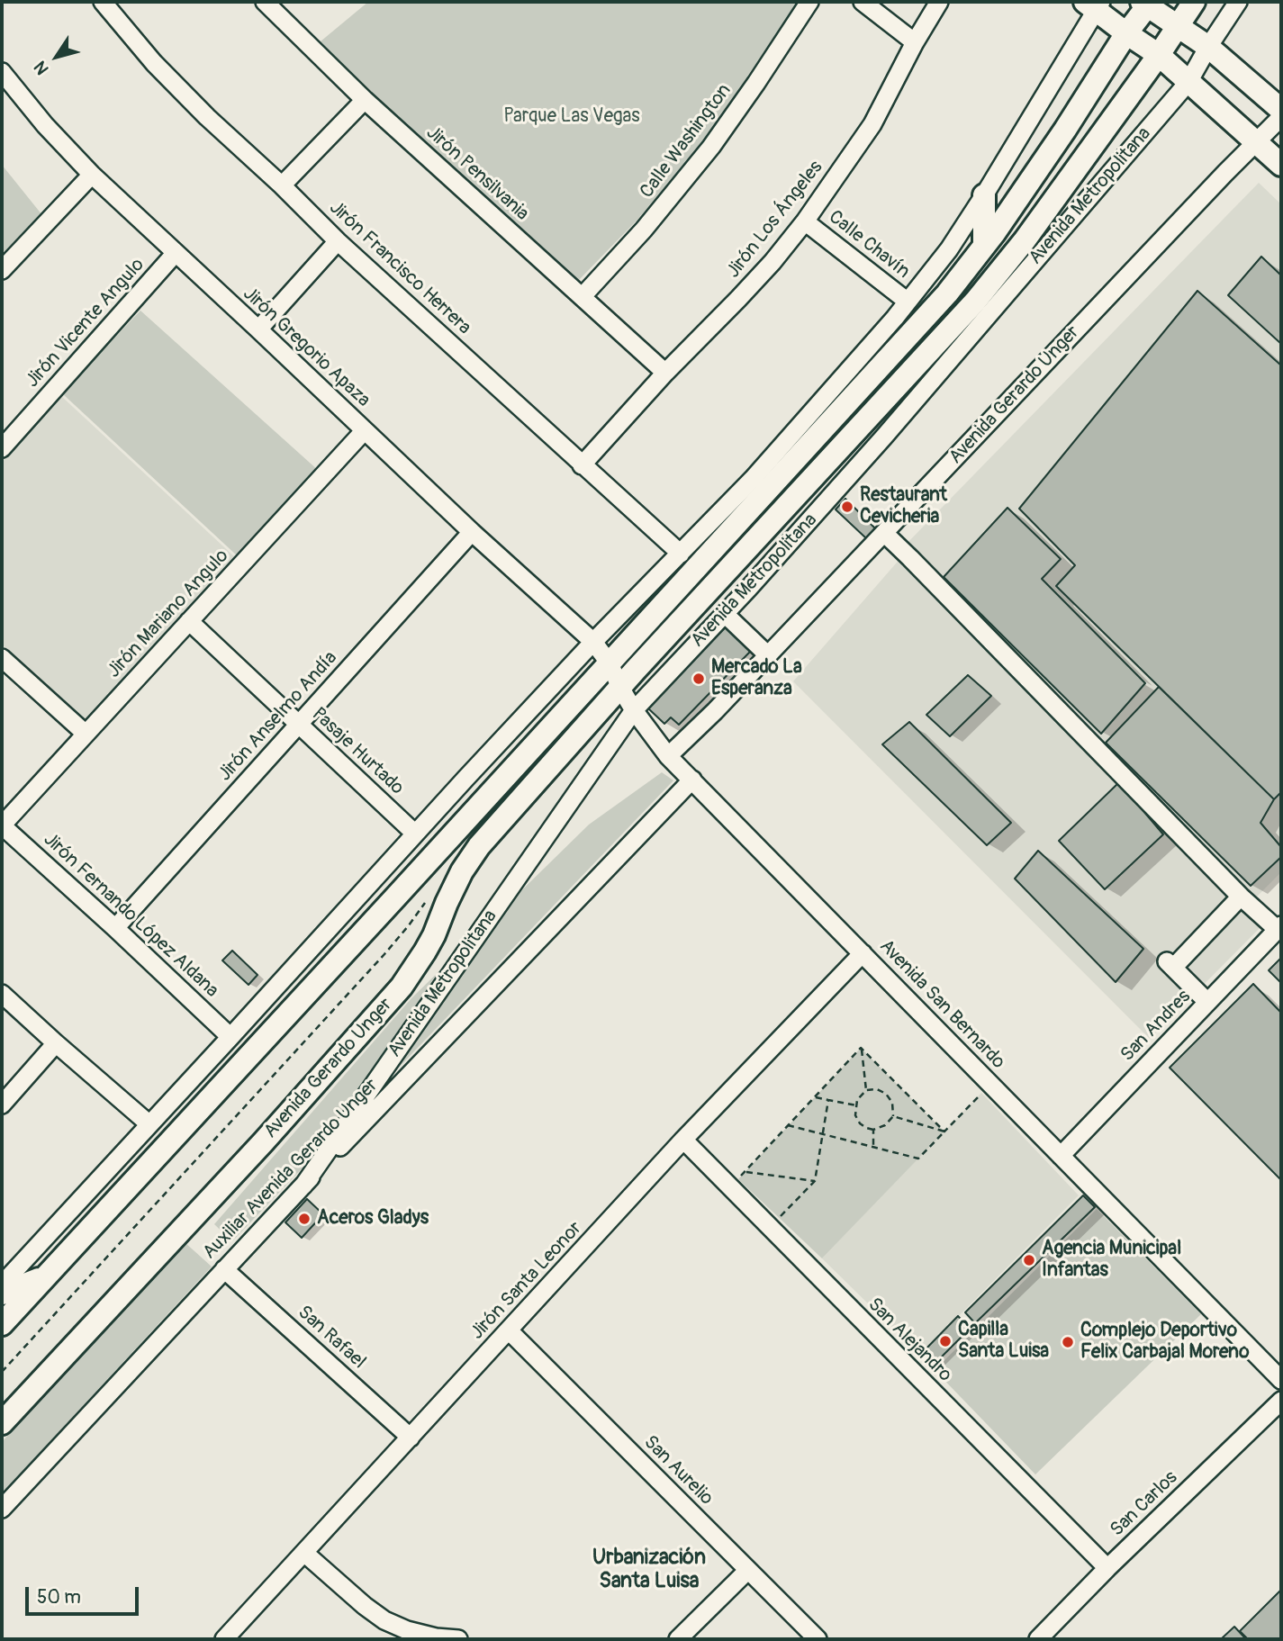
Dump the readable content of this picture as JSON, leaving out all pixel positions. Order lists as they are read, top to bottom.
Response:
{
  "streets": {
    "main road": ["Avenida Metropolitana", "Avenida Gerardo Unger"],
    "street": [
      "Calle Washington",
      "Jirón Pensilvania",
      "Jirón Los Ángeles",
      "Calle Chavín",
      "Jirón Francisco Herrera",
      "Jirón Vicente Angulo",
      "Jirón Gregorio Apaza",
      "Jirón Mariano Angulo",
      "Jirón Anselmo Andía",
      "Pasaje Hurtado",
      "Jirón Fernando López Aldana",
      "Avenida San Bernardo",
      "San Andres",
      "Auxiliar Avenida Gerardo Unger",
      "Jirón Santa Leonor",
      "San Rafael",
      "San Alejandro",
      "San Aurelio",
      "San Carlos"
    ]
  },
  "crossings": [
    ["Calle Washington", "Jirón Pensilvania"],
    ["Jirón Pensilvania", "Jirón Los Ángeles"],
    ["Avenida Metropolitana", "Avenida Gerardo Unger"],
    ["Avenida Metropolitana", "Avenida San Bernardo"],
    ["Avenida Metropolitana", "Auxiliar Avenida Gerardo Unger"],
    ["Jirón Los Ángeles", "Calle Chavín"],
    ["Jirón Los Ángeles", "Jirón Francisco Herrera"],
    ["Jirón Vicente Angulo", "Jirón Gregorio Apaza"],
    ["Jirón Gregorio Apaza", "Jirón Mariano Angulo"],
    ["Jirón Gregorio Apaza", "Jirón Anselmo Andía"],
    ["Jirón Gregorio Apaza", "Avenida San Bernardo"],
    ["Avenida Gerardo Unger", "Avenida San Bernardo"],
    ["Jirón Mariano Angulo", "Pasaje Hurtado"],
    ["Jirón Mariano Angulo", "Jirón Fernando López Aldana"],
    ["Jirón Anselmo Andía", "Pasaje Hurtado"],
    ["Jirón Anselmo Andía", "Jirón Fernando López Aldana"],
    ["Avenida San Bernardo", "San Andres"],
    ["Avenida San Bernardo", "Auxiliar Avenida Gerardo Unger"],
    ["Avenida San Bernardo", "Jirón Santa Leonor"],
    ["Auxiliar Avenida Gerardo Unger", "San Rafael"],
    ["Jirón Santa Leonor", "San Rafael"],
    ["Jirón Santa Leonor", "San Alejandro"],
    ["Jirón Santa Leonor", "San Aurelio"],
    ["San Alejandro", "San Carlos"]
  ],
  "districts": ["Urbanización Santa Luisa"],
  "parks": ["Parque Las Vegas"],
  "places": [
    "Restaurant Cevicheria",
    "Mercado La Esperanza",
    "Aceros Gladys",
    "Agencia Municipal Infantas",
    "Capilla Santa Luisa",
    "Complejo Deportivo Felix Carbajal Moreno"
  ],
  "scale_bar": "50 m",
  "north": "bottom left"
}
